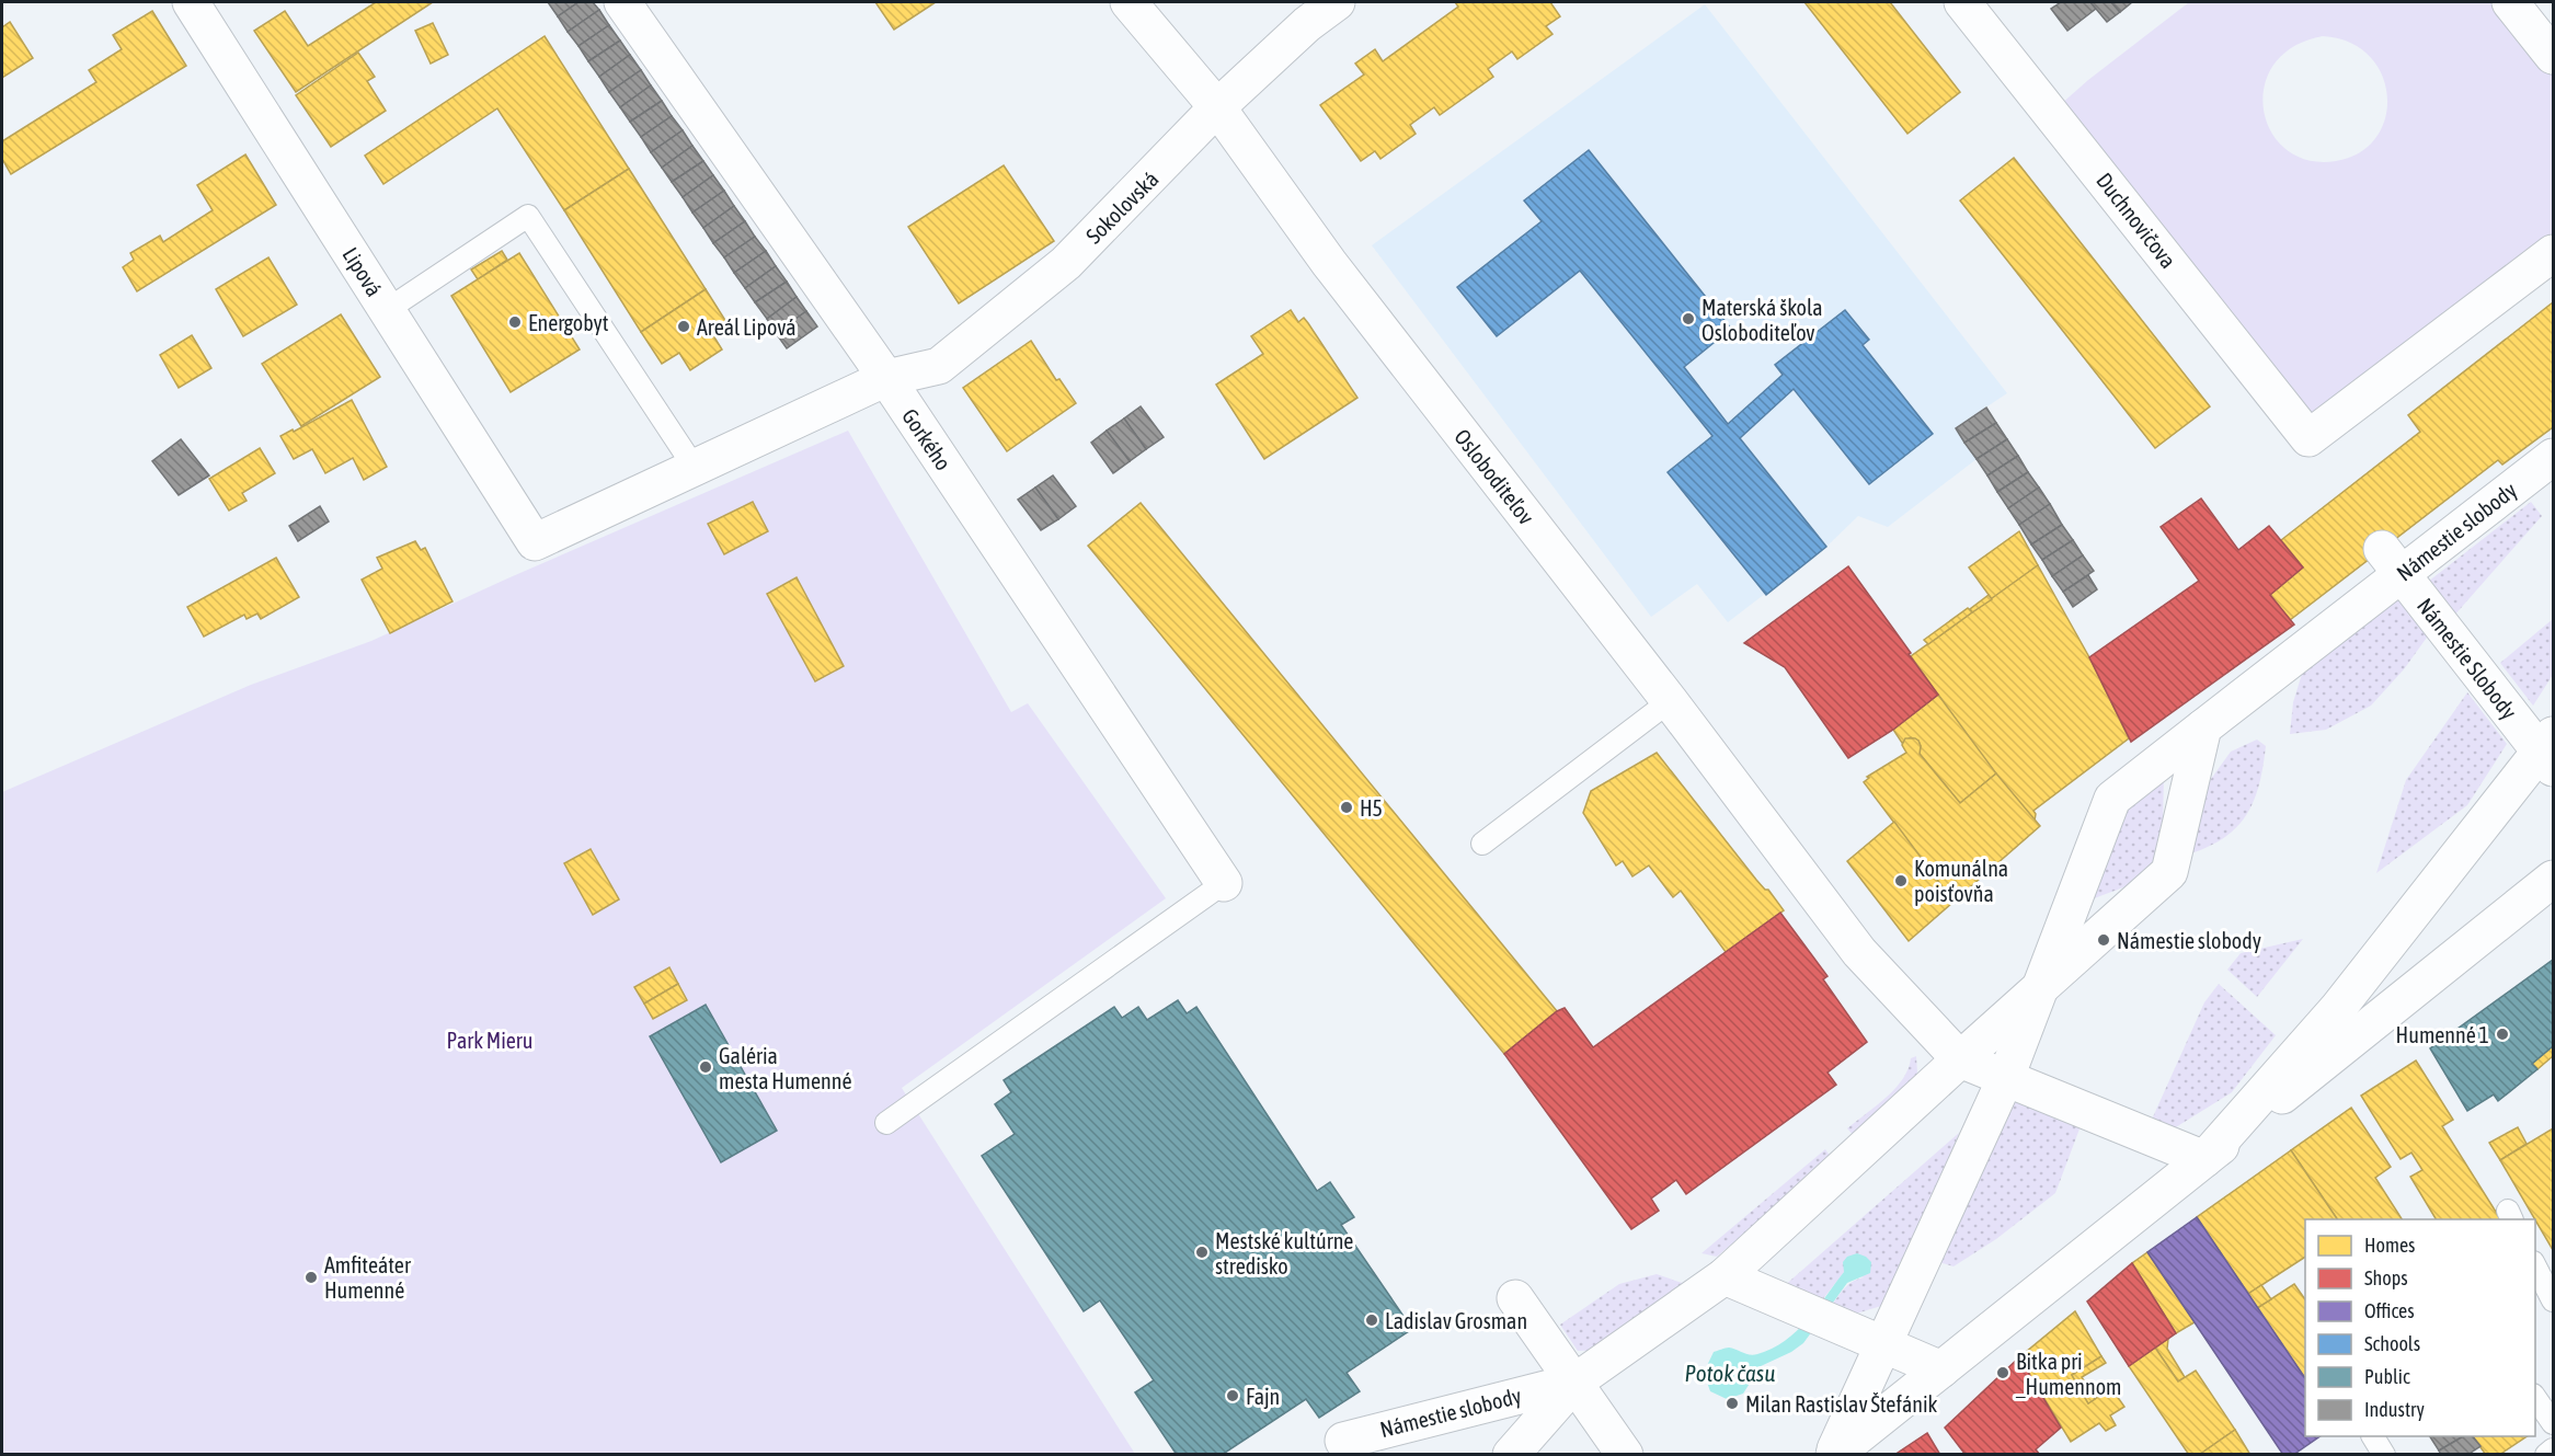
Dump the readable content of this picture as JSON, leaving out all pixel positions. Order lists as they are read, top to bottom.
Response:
{
  "streets": {
    "street": [
      "Sokolovská",
      "Duchnovičova",
      "Lipová",
      "Gorkého",
      "Osloboditeľov",
      "Námestie slobody",
      "Námestie Slobody"
    ]
  },
  "crossings": [
    ["Sokolovská", "Lipová"],
    ["Sokolovská", "Gorkého"],
    ["Sokolovská", "Osloboditeľov"],
    ["Osloboditeľov", "Námestie slobody"],
    ["Námestie slobody", "Námestie Slobody"]
  ],
  "water": ["Potok času"],
  "parks": ["Park Mieru"],
  "places": [
    "Materská škola Osloboditeľov",
    "Energobyt",
    "Areál Lipová",
    "H5",
    "Komunálna poisťovňa",
    "Námestie slobody",
    "Humenné 1",
    "Galéria mesta Humenné",
    "Mestské kultúrne stredisko",
    "Amfiteáter Humenné",
    "Ladislav Grosman",
    "Bitka pri _Humennom",
    "Fajn",
    "Milan Rastislav Štefánik"
  ],
  "legend": [
    "Homes",
    "Shops",
    "Offices",
    "Schools",
    "Public",
    "Industry"
  ]
}
